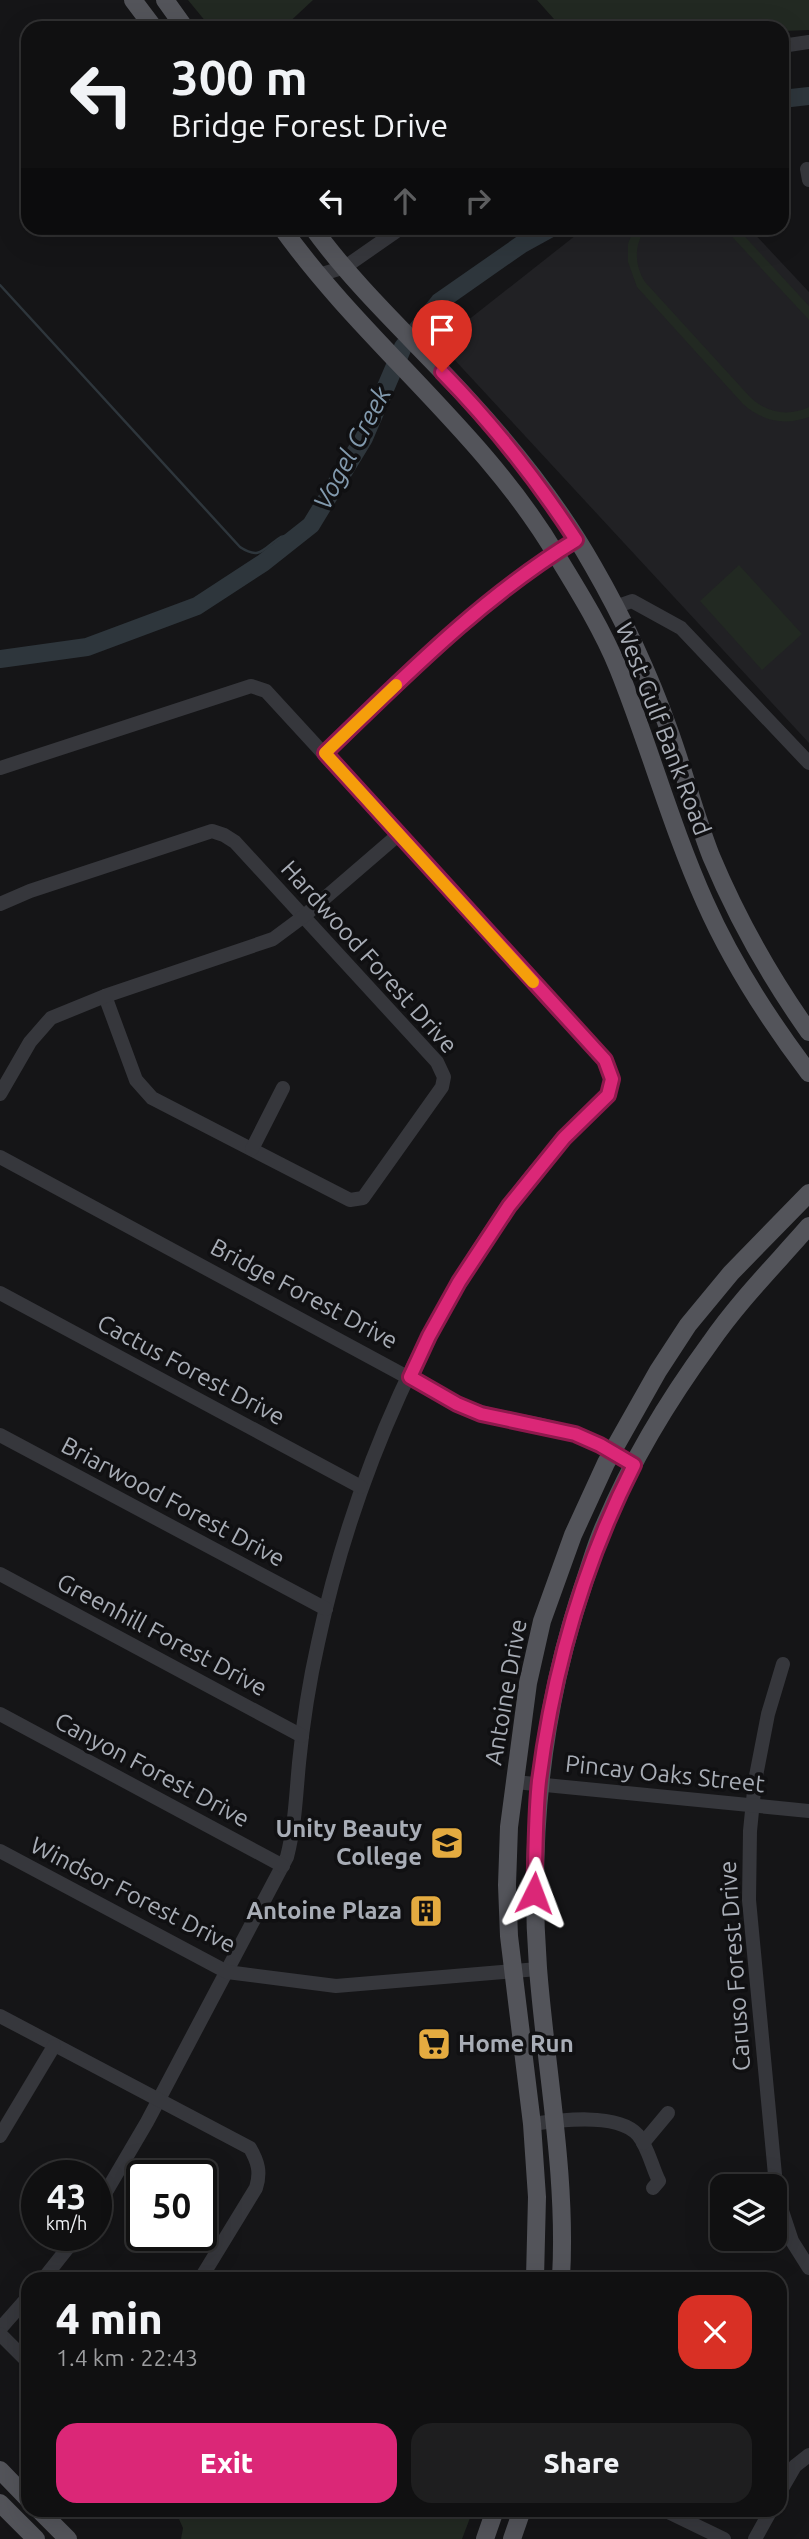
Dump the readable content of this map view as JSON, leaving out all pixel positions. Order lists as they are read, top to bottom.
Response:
{
  "streets": {
    "main road": ["West Gulf Bank Road", "Antoine Drive"],
    "street": [
      "Hardwood Forest Drive",
      "Bridge Forest Drive",
      "Cactus Forest Drive",
      "Briarwood Forest Drive",
      "Greenhill Forest Drive",
      "Canyon Forest Drive",
      "Pincay Oaks Street",
      "Windsor Forest Drive",
      "Caruso Forest Drive"
    ]
  },
  "crossings": [
    ["Bridge Forest Drive", "Antoine Drive"],
    ["Antoine Drive", "Pincay Oaks Street"],
    ["Antoine Drive", "Windsor Forest Drive"],
    ["Pincay Oaks Street", "Caruso Forest Drive"]
  ],
  "water": ["Vogel Creek"],
  "places": {
    "school or university": ["Unity Beauty College"],
    "building": ["Antoine Plaza"],
    "supermarket": ["Home Run"]
  },
  "page": {
    "turn": ["300 m", "Bridge Forest Drive"],
    "speed": "43 km/h",
    "limit": "50",
    "heading": ["4 min", "1.4 km · 22:43"],
    "buttons": ["Exit", "Share"]
  }
}
